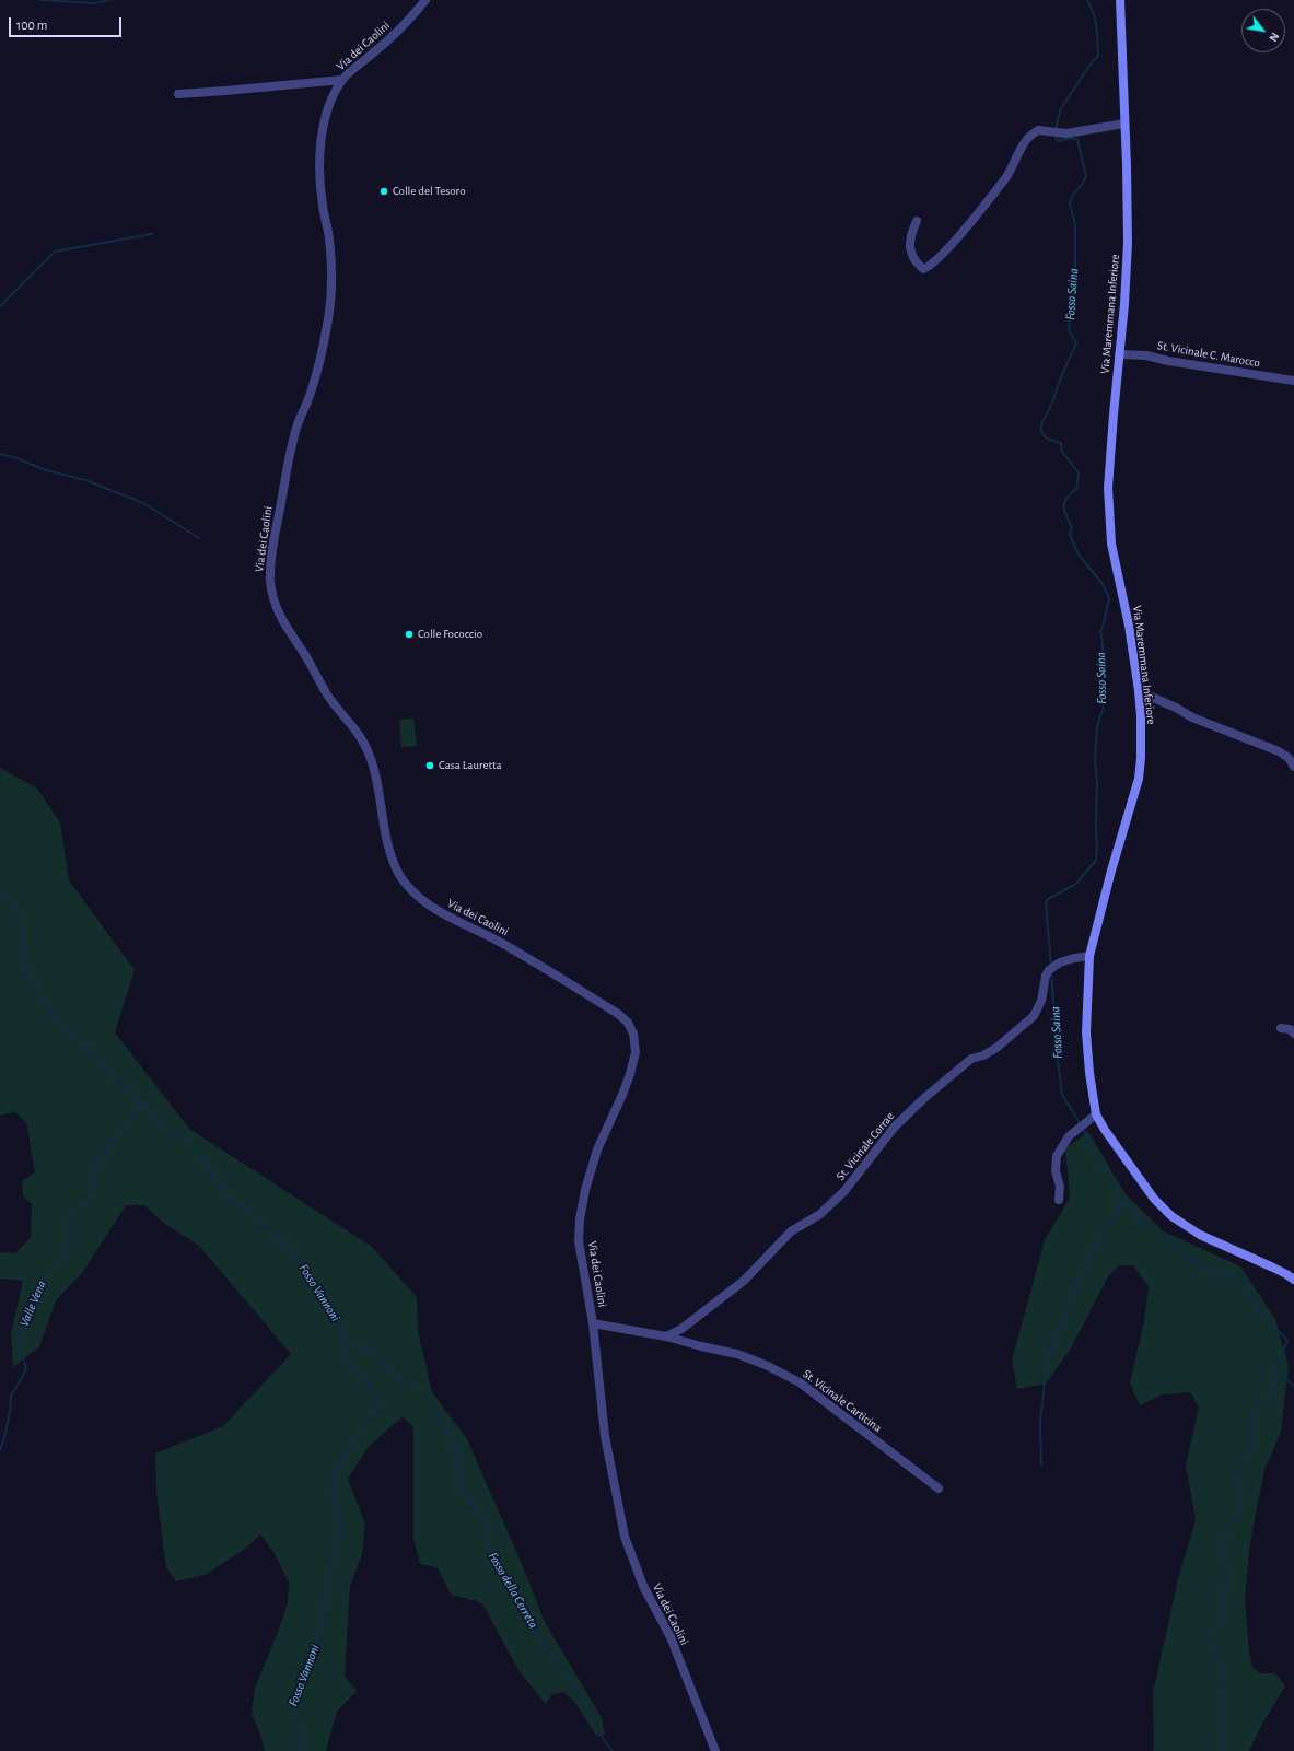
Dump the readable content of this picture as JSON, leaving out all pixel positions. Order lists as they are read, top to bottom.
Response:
{
  "streets": {
    "main road": ["Via Maremmana Inferiore"],
    "street": [
      "Via dei Caolini",
      "St. Vicinale C. Marocco",
      "St. Vicinale Corrae",
      "St. Vicinale Carticina"
    ]
  },
  "crossings": [
    ["Via dei Caolini", "St. Vicinale Carticina"],
    ["Via Maremmana Inferiore", "St. Vicinale C. Marocco"],
    ["Via Maremmana Inferiore", "St. Vicinale Corrae"],
    ["St. Vicinale Corrae", "St. Vicinale Carticina"]
  ],
  "water": [
    "Fosso Saina",
    "Fosso Vannoni",
    "Valle Vena",
    "Fosso della Cerreta"
  ],
  "places": ["Colle del Tesoro", "Colle Fococcio", "Casa Lauretta"],
  "scale_bar": "100 m",
  "north": "bottom right"
}
